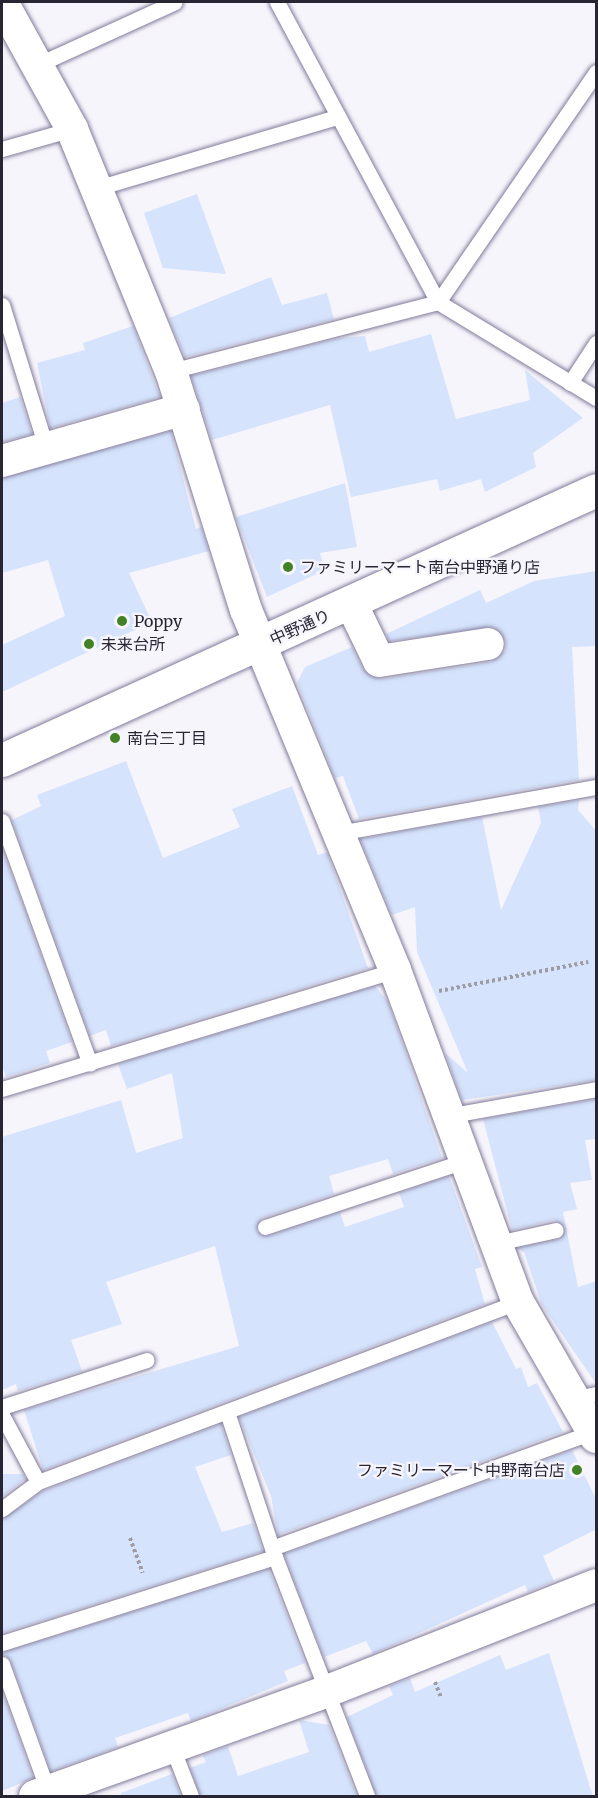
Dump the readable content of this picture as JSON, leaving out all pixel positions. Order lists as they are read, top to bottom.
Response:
{
  "streets": {
    "main road": ["中野通り"]
  },
  "places": [
    "ファミリーマート南台中野通り店",
    "Poppy",
    "未来台所",
    "南台三丁目",
    "ファミリーマート中野南台店"
  ]
}
